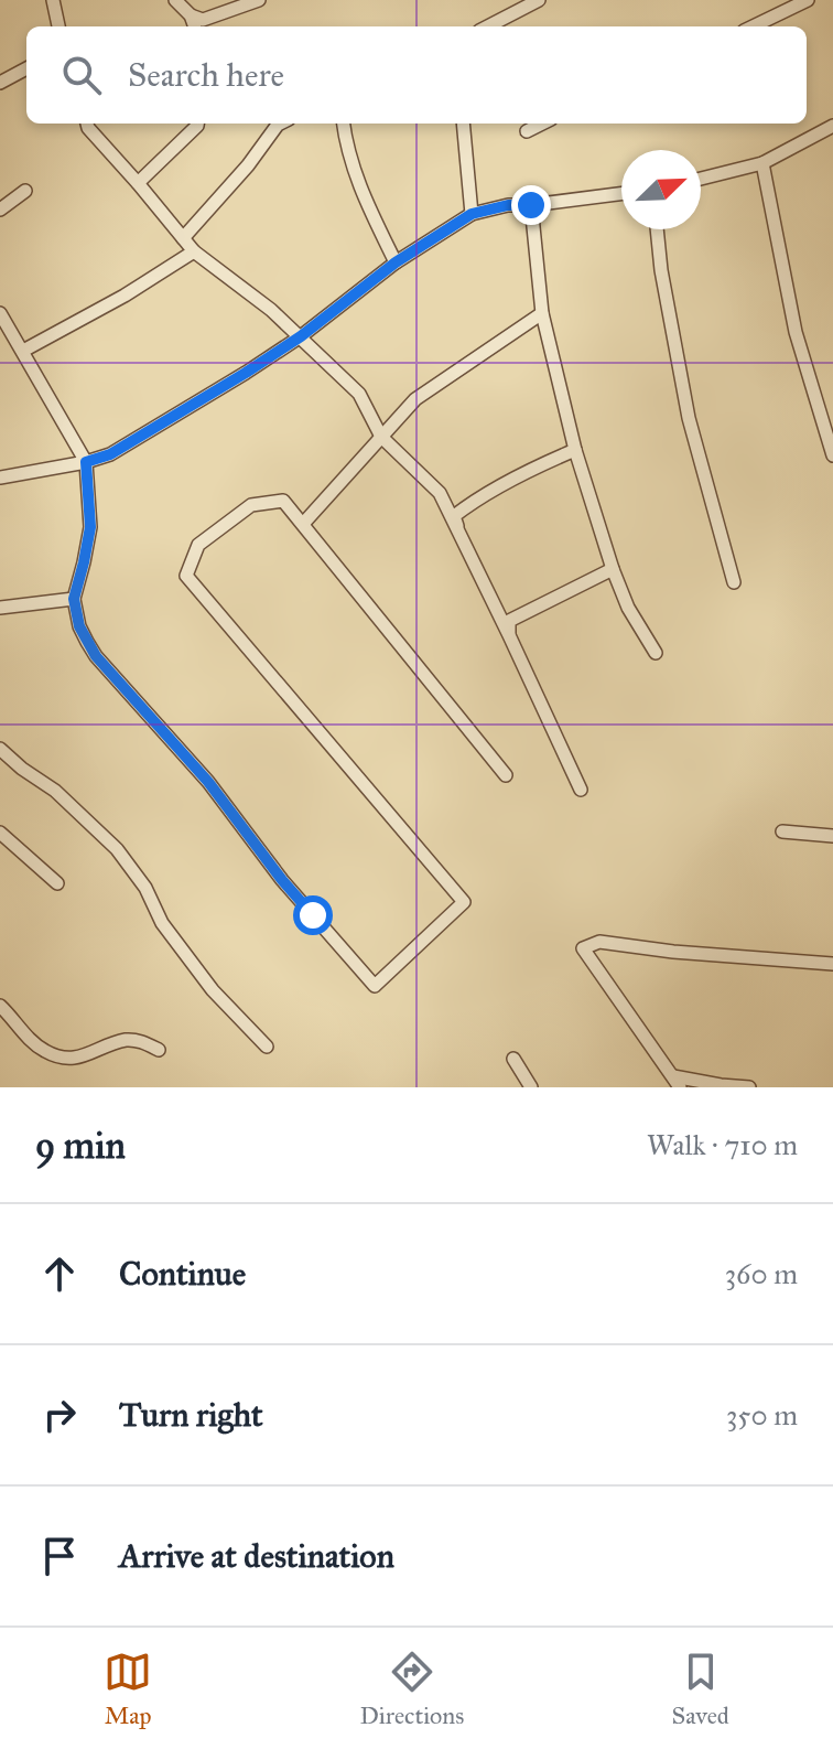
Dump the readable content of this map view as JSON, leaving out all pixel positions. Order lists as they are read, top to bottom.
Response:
{
  "north": "top right",
  "page": {
    "search": "Search here",
    "heading": ["9 min", "Walk · 710 m"],
    "list": [
      ["Continue", "360 m"],
      ["Turn right", "350 m"],
      "Arrive at destination"
    ],
    "nav": ["Map", "Directions", "Saved"]
  }
}
